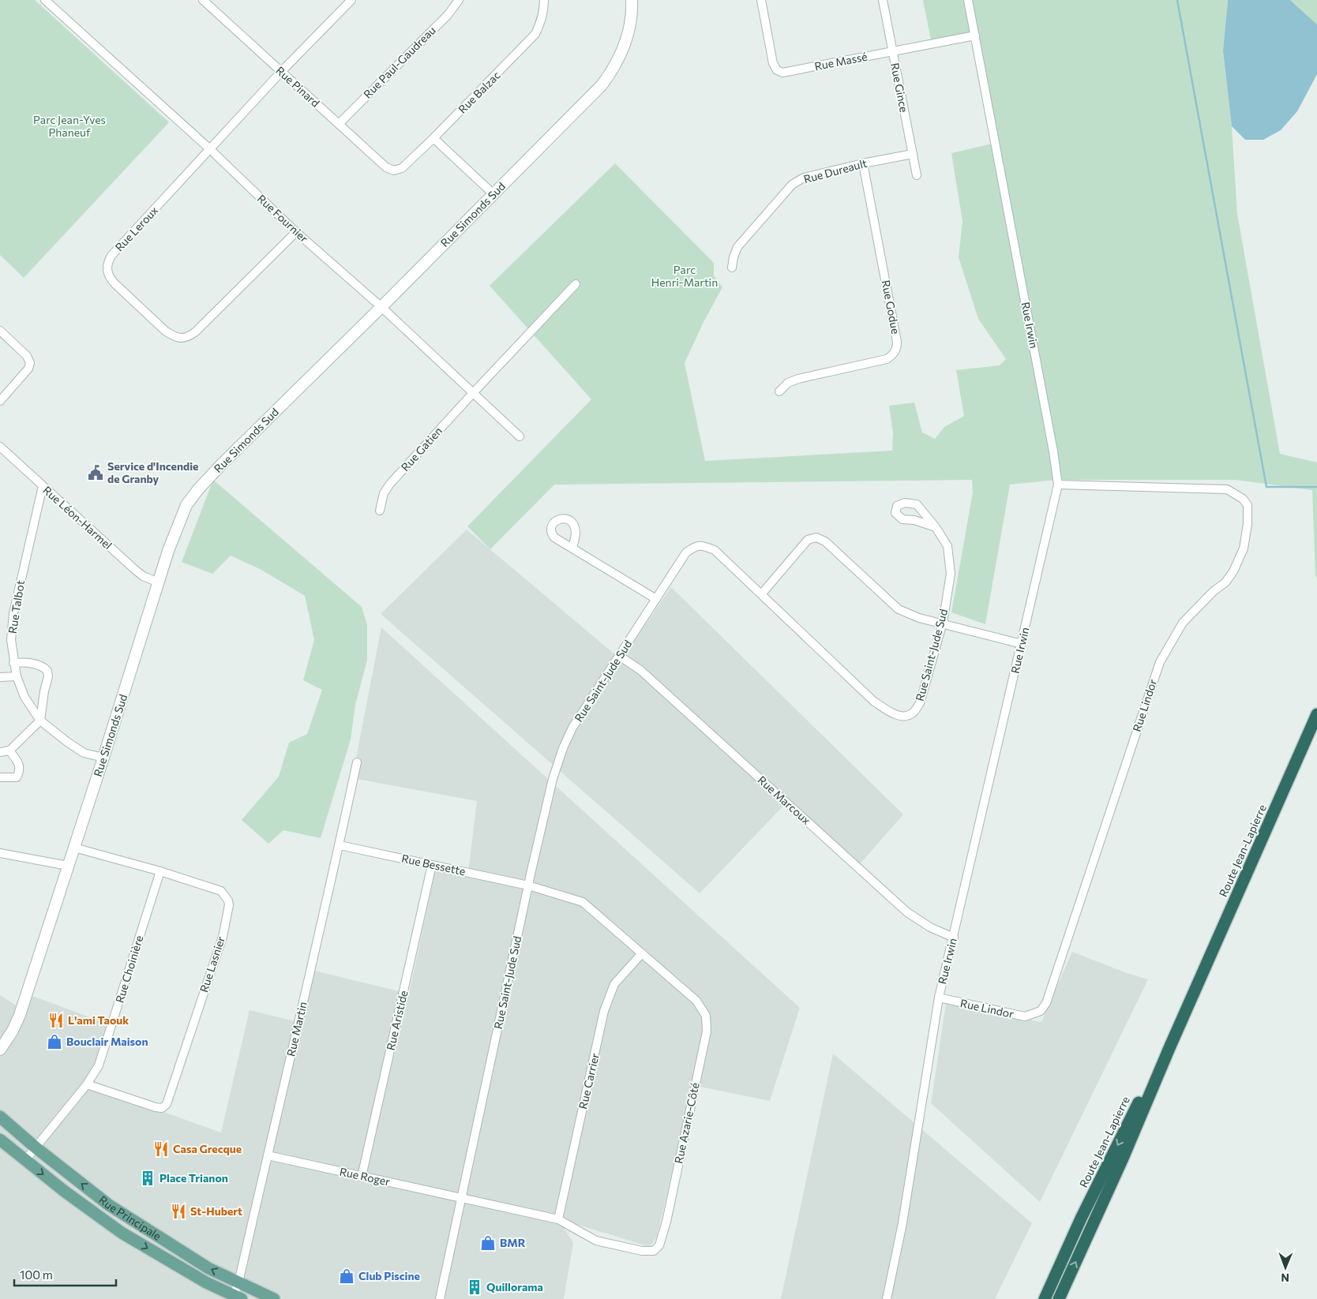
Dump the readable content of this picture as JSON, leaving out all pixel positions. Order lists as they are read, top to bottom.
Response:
{
  "streets": {
    "highway": ["Route Jean-Lapierre"],
    "main road": ["Rue Principale"],
    "street": [
      "Rue Massé",
      "Rue Paul-Gaudreau",
      "Rue Pinard",
      "Rue Gince",
      "Rue Balzac",
      "Rue Dureault",
      "Rue Simonds Sud",
      "Rue Fournier",
      "Rue Leroux",
      "Rue Godue",
      "Rue Irwin",
      "Rue Gatien",
      "Rue Léon-Harmel",
      "Rue Talbot",
      "Rue Saint-Jude Sud",
      "Rue Lindor",
      "Rue Marcoux",
      "Rue Bessette",
      "Rue Lasnier",
      "Rue Choinière",
      "Rue Aristide",
      "Rue Martin",
      "Rue Carrier",
      "Rue Azarie-Côté",
      "Rue Roger"
    ]
  },
  "crossings": [
    ["Rue Massé", "Rue Gince"],
    ["Rue Massé", "Rue Irwin"],
    ["Rue Paul-Gaudreau", "Rue Pinard"],
    ["Rue Pinard", "Rue Balzac"],
    ["Rue Pinard", "Rue Leroux"],
    ["Rue Gince", "Rue Dureault"],
    ["Rue Dureault", "Rue Godue"],
    ["Rue Simonds Sud", "Rue Fournier"],
    ["Rue Simonds Sud", "Rue Léon-Harmel"],
    ["Rue Simonds Sud", "Rue Talbot"],
    ["Rue Simonds Sud", "Rue Lasnier"],
    ["Rue Fournier", "Rue Leroux"],
    ["Rue Fournier", "Rue Gatien"],
    ["Rue Irwin", "Rue Lindor"],
    ["Rue Irwin", "Rue Marcoux"],
    ["Rue Léon-Harmel", "Rue Talbot"],
    ["Rue Saint-Jude Sud", "Rue Marcoux"],
    ["Rue Saint-Jude Sud", "Rue Bessette"],
    ["Rue Saint-Jude Sud", "Rue Azarie-Côté"],
    ["Rue Saint-Jude Sud", "Rue Roger"],
    ["Rue Bessette", "Rue Aristide"],
    ["Rue Bessette", "Rue Martin"],
    ["Rue Bessette", "Rue Azarie-Côté"],
    ["Rue Lasnier", "Rue Choinière"],
    ["Rue Choinière", "Rue Principale"],
    ["Rue Aristide", "Rue Roger"],
    ["Rue Martin", "Rue Roger"],
    ["Rue Martin", "Rue Principale"],
    ["Rue Carrier", "Rue Azarie-Côté"],
    ["Rue Azarie-Côté", "Rue Roger"]
  ],
  "parks": ["Parc Jean-Yves Phaneuf", "Parc Henri-Martin"],
  "places": {
    "public building": ["Service d'Incendie de Granby"],
    "restaurant": ["L'ami Taouk", "Casa Grecque", "St-Hubert"],
    "shop": ["Bouclair Maison", "BMR", "Club Piscine"],
    "building": ["Place Trianon", "Quillorama"]
  },
  "scale_bar": "100 m",
  "north": "bottom"
}
